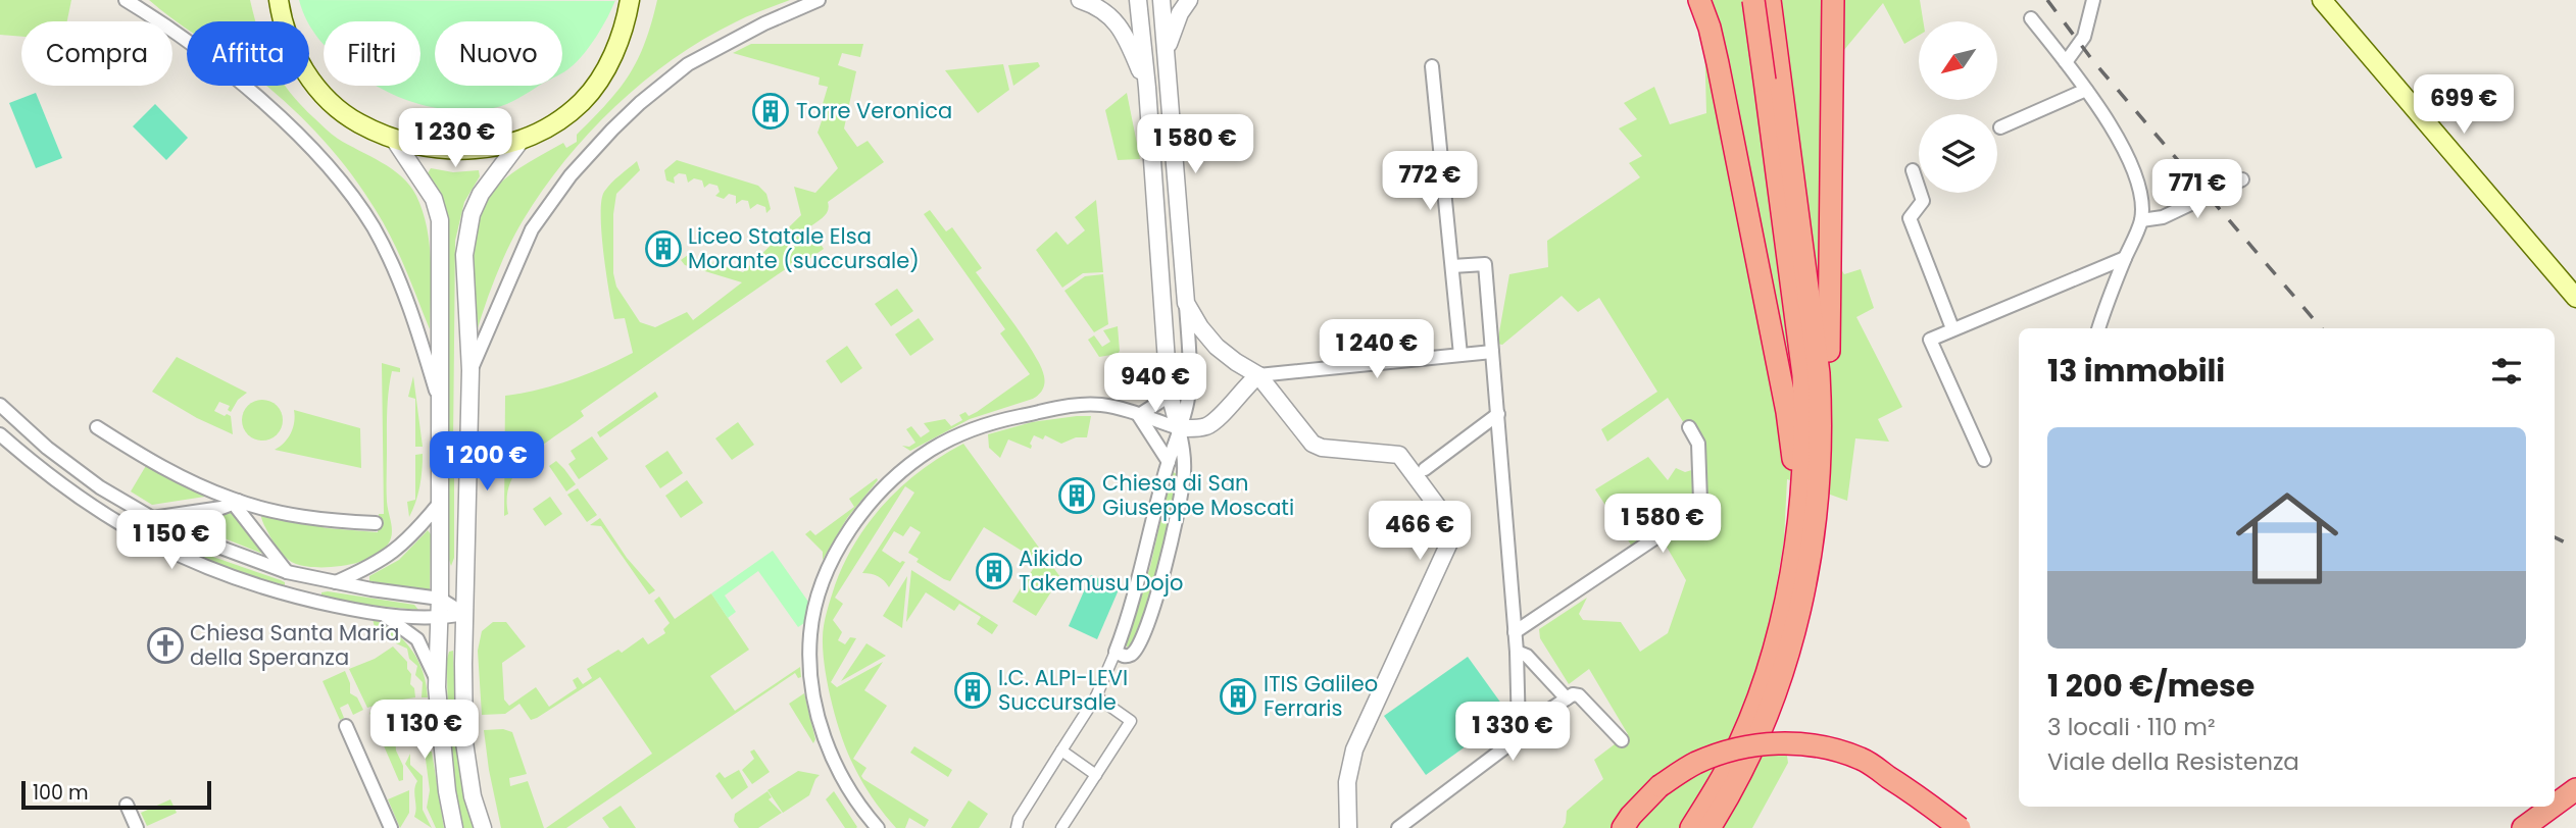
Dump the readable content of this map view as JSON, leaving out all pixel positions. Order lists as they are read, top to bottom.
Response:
{
  "places": {
    "building": [
      "Torre Veronica",
      "Liceo Statale Elsa Morante (succursale)",
      "Chiesa di San Giuseppe Moscati",
      "Aikido Takemusu Dojo",
      "I.C. ALPI-LEVI Succursale",
      "ITIS Galileo Ferraris"
    ],
    "church": ["Chiesa Santa Maria della Speranza"]
  },
  "scale_bar": "100 m",
  "north": "bottom left",
  "page": {
    "chip": [
      "Compra",
      "Affitta",
      "Filtri",
      "Nuovo"
    ],
    "price": [
      "699 €",
      "1 230 €",
      "1 580 €",
      "772 €",
      "771 €",
      "1 240 €",
      "940 €",
      "1 200 €",
      "1 580 €",
      "466 €",
      "1 150 €",
      "1 130 €",
      "1 330 €"
    ],
    "heading": "13 immobili",
    "list": [
      {
        "name": "1 200 €/mese",
        "note": "3 locali · 110 m² · Viale della Resistenza"
      }
    ],
    "scale": "100 m"
  }
}
